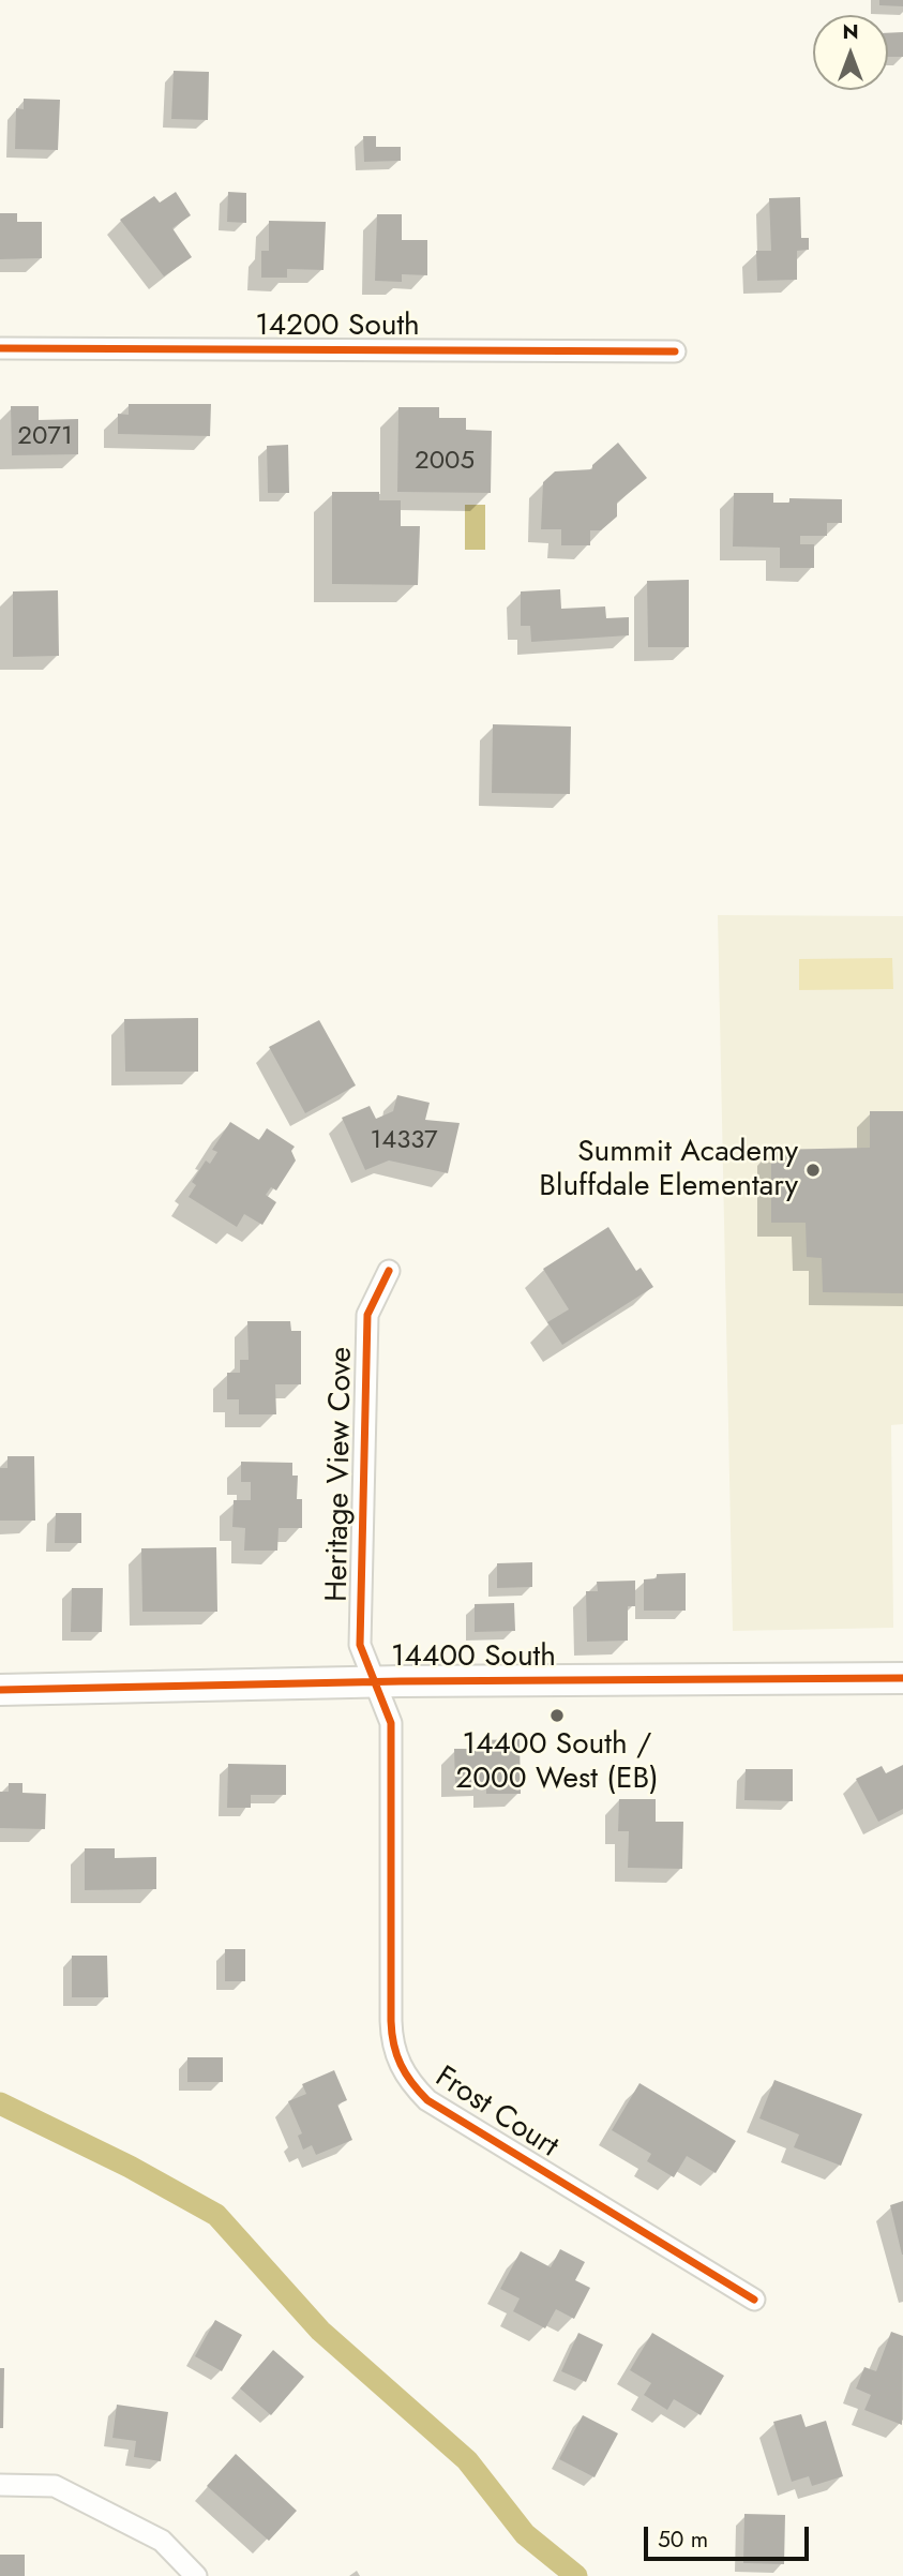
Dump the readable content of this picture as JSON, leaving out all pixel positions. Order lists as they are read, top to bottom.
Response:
{
  "streets": {
    "main road": ["14400 South"],
    "street": ["14200 South", "Heritage View Cove", "Frost Court"]
  },
  "crossings": [
    ["Heritage View Cove", "14400 South"],
    ["Heritage View Cove", "Frost Court"],
    ["14400 South", "Frost Court"]
  ],
  "places": ["Summit Academy Bluffdale Elementary", "14400 South / 2000 West (EB)"],
  "house_numbers": ["2071", "2005", "14337"],
  "scale_bar": "50 m",
  "north": "top"
}
